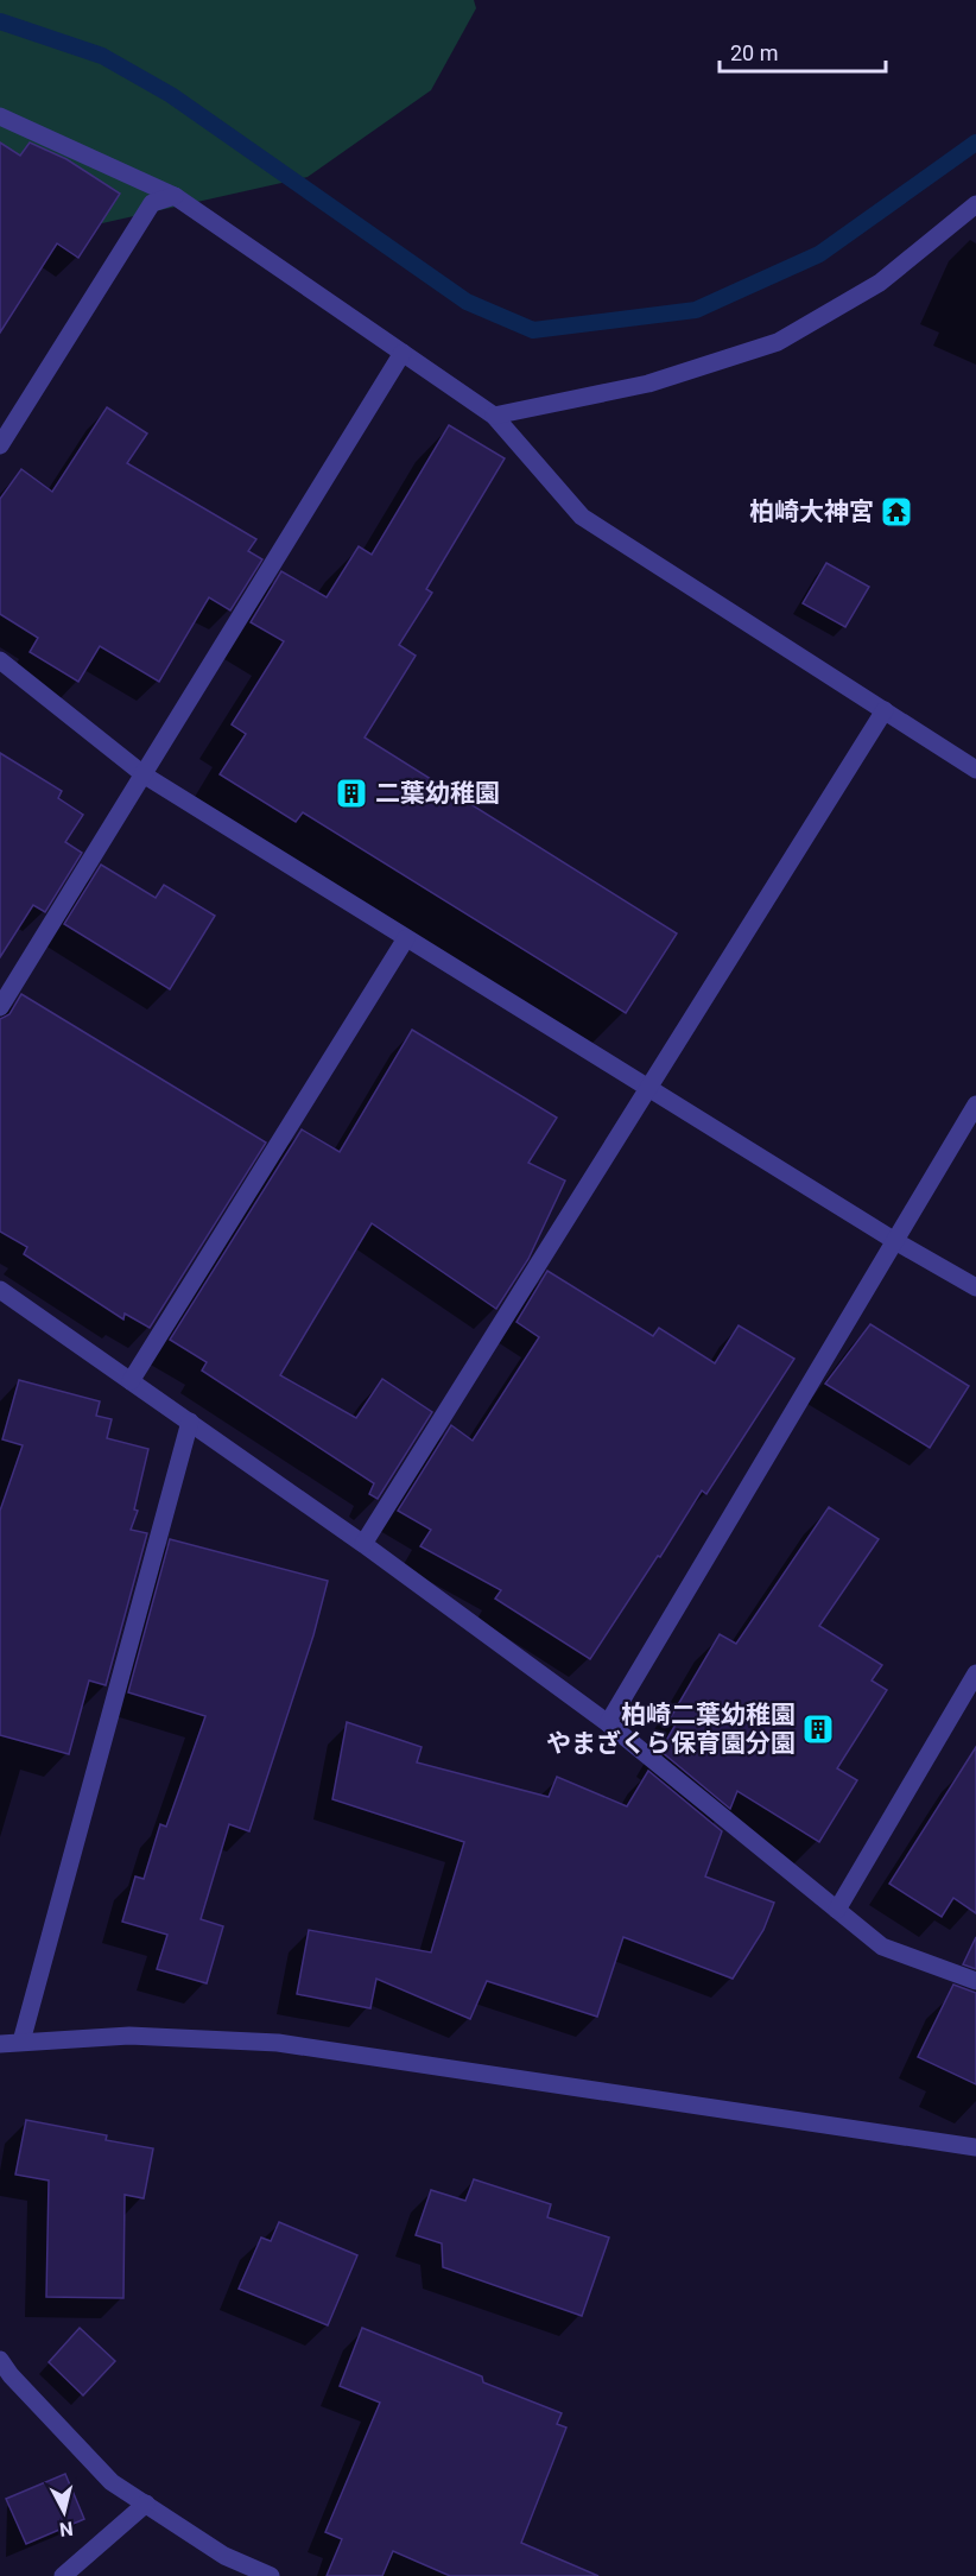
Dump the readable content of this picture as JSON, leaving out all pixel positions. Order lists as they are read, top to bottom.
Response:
{
  "places": {
    "temple": ["柏崎大神宮"],
    "building": ["二葉幼稚園", "柏崎二葉幼稚園 やまざくら保育園分園"]
  },
  "scale_bar": "20 m",
  "north": "bottom"
}
